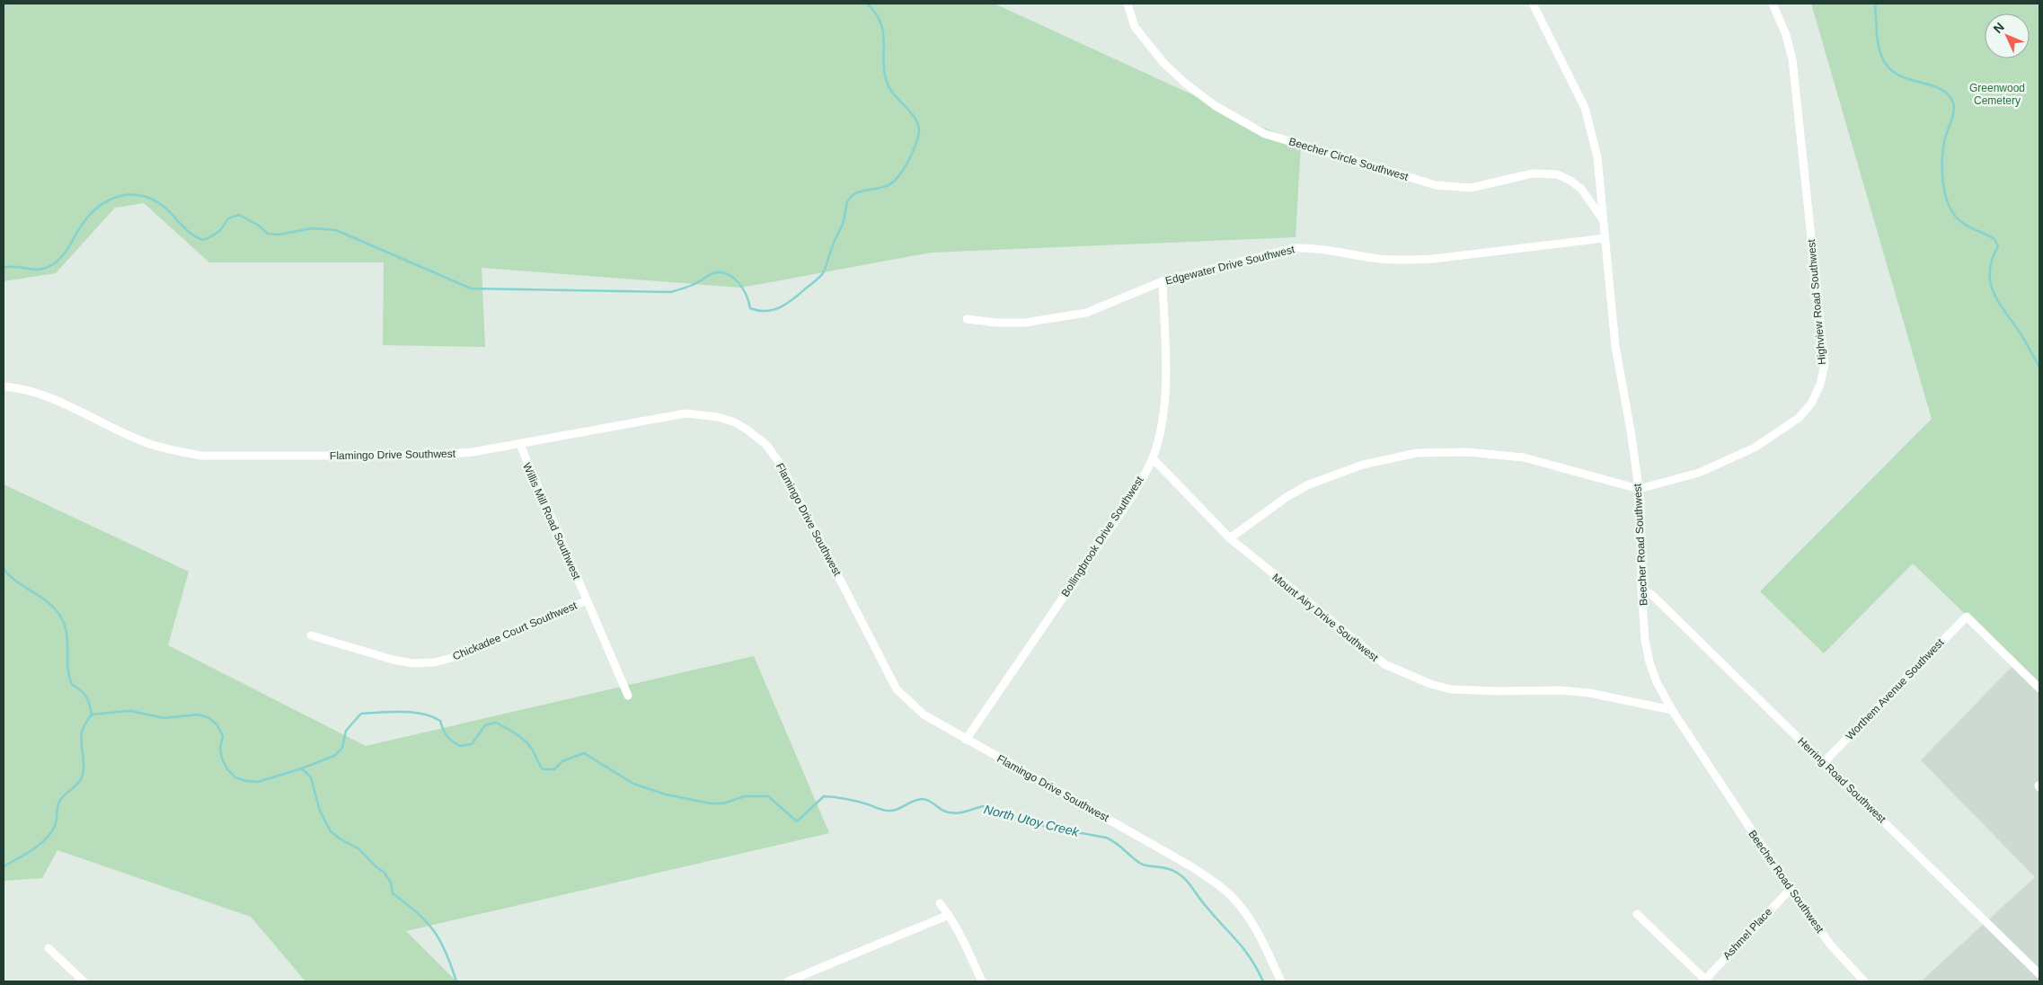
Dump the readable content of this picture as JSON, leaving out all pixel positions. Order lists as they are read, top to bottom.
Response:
{
  "streets": {
    "street": [
      "Beecher Circle Southwest",
      "Edgewater Drive Southwest",
      "Highview Road Southwest",
      "Flamingo Drive Southwest",
      "Willis Mill Road Southwest",
      "Bollingbrook Drive Southwest",
      "Beecher Road Southwest",
      "Mount Airy Drive Southwest",
      "Chickadee Court Southwest",
      "Worthem Avenue Southwest",
      "Herring Road Southwest",
      "Ashmel Place"
    ]
  },
  "crossings": [
    ["Beecher Circle Southwest", "Beecher Road Southwest"],
    ["Edgewater Drive Southwest", "Bollingbrook Drive Southwest"],
    ["Edgewater Drive Southwest", "Beecher Road Southwest"],
    ["Highview Road Southwest", "Beecher Road Southwest"],
    ["Flamingo Drive Southwest", "Willis Mill Road Southwest"],
    ["Flamingo Drive Southwest", "Bollingbrook Drive Southwest"],
    ["Willis Mill Road Southwest", "Chickadee Court Southwest"],
    ["Bollingbrook Drive Southwest", "Mount Airy Drive Southwest"],
    ["Beecher Road Southwest", "Mount Airy Drive Southwest"],
    ["Beecher Road Southwest", "Herring Road Southwest"],
    ["Beecher Road Southwest", "Ashmel Place"],
    ["Worthem Avenue Southwest", "Herring Road Southwest"]
  ],
  "water": ["North Utoy Creek"],
  "parks": ["Greenwood Cemetery"],
  "north": "top left"
}
